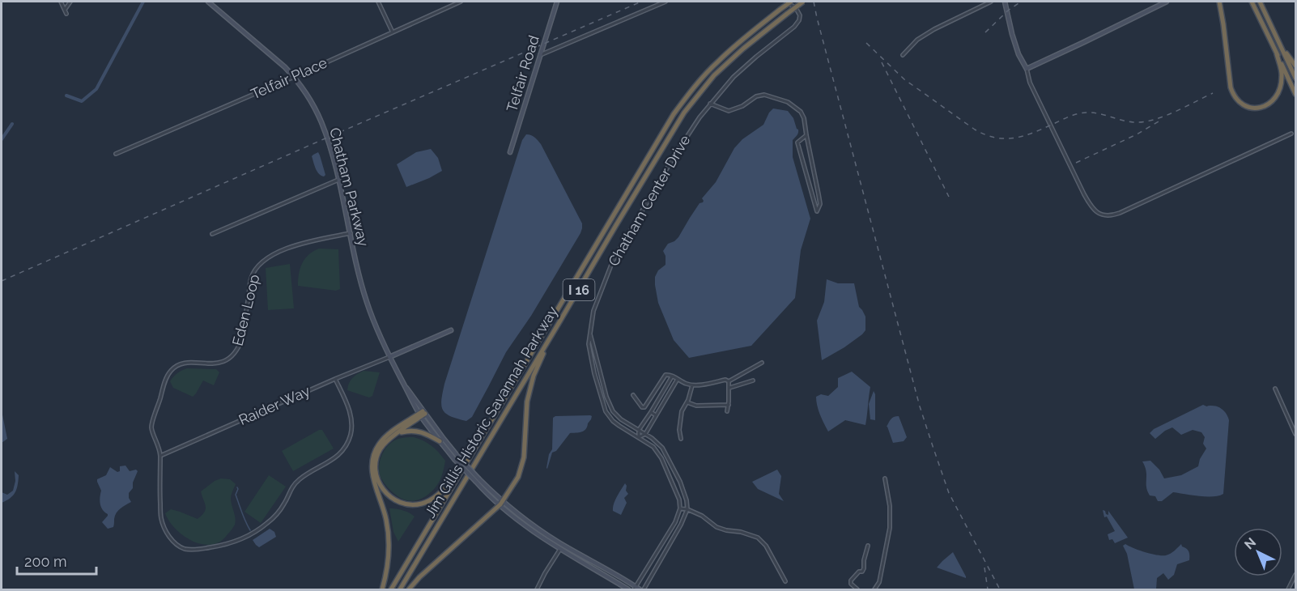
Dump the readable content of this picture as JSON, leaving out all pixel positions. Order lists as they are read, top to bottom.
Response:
{
  "streets": {
    "highway": ["I 16", "Jim Gillis Historic Savannah Parkway"],
    "main road": ["Telfair Road", "Chatham Parkway"],
    "street": [
      "Telfair Place",
      "Chatham Center Drive",
      "Eden Loop",
      "Raider Way"
    ]
  },
  "crossings": [
    ["Telfair Place", "Chatham Parkway"],
    ["Chatham Parkway", "Eden Loop"],
    ["Chatham Parkway", "Raider Way"],
    ["Eden Loop", "Raider Way"]
  ],
  "scale_bar": "200 m",
  "north": "top left"
}
